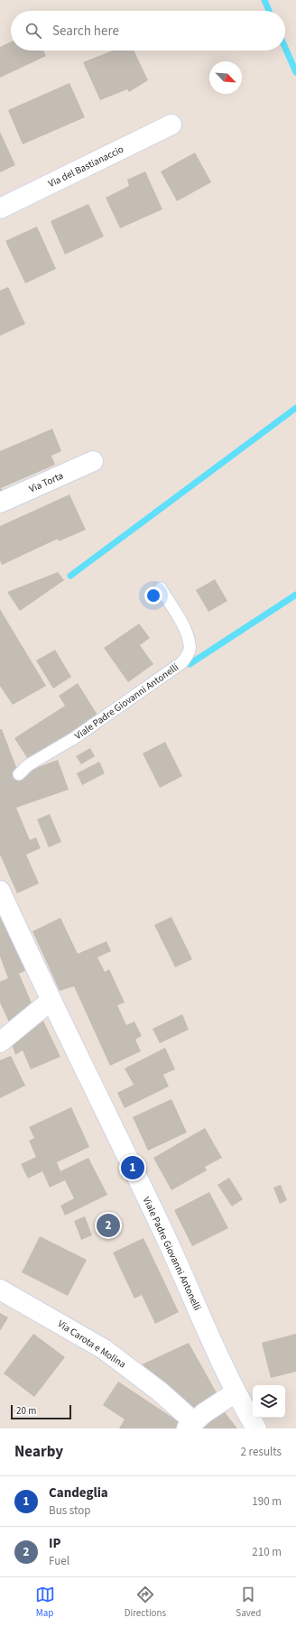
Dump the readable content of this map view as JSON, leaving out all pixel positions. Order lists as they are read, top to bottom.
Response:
{
  "streets": {
    "street": [
      "Via del Bastianaccio",
      "Via Torta",
      "Viale Padre Giovanni Antonelli",
      "Via Carota e Molina"
    ]
  },
  "crossings": [
    ["Viale Padre Giovanni Antonelli", "Via Carota e Molina"]
  ],
  "scale_bar": "20 m",
  "north": "bottom right",
  "page": {
    "search": "Search here",
    "pins": ["1", "2"],
    "scale": "20 m",
    "heading": ["Nearby", "2 results"],
    "list": [
      {
        "mark": "1",
        "name": "Candeglia",
        "note": "Bus stop",
        "value": "190 m"
      },
      {
        "mark": "2",
        "name": "IP",
        "note": "Fuel",
        "value": "210 m"
      }
    ],
    "nav": ["Map", "Directions", "Saved"]
  }
}
